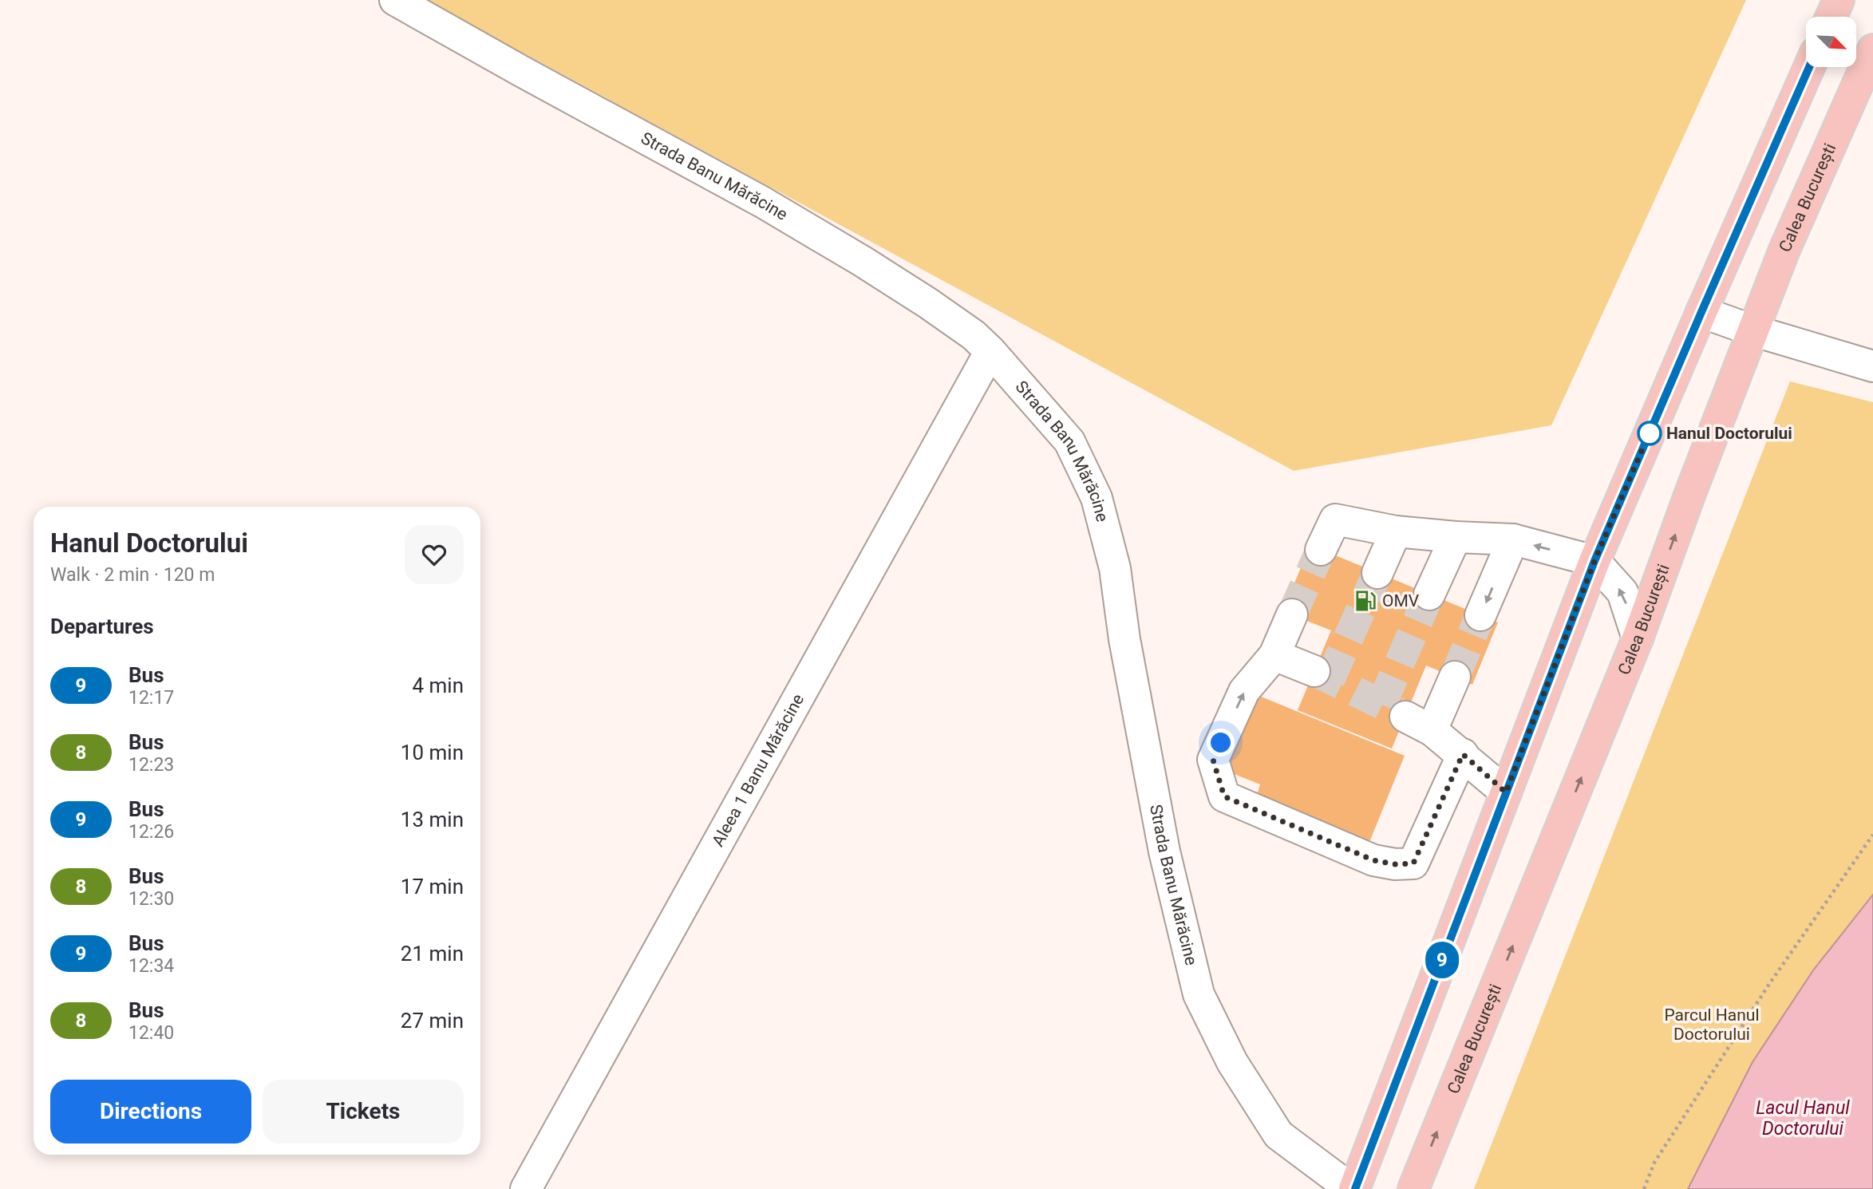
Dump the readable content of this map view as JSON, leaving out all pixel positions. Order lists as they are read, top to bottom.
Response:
{
  "streets": {
    "main road": ["Calea București"],
    "street": ["Strada Banu Mărăcine", "Aleea 1 Banu Mărăcine"]
  },
  "crossings": [
    ["Strada Banu Mărăcine", "Aleea 1 Banu Mărăcine"]
  ],
  "water": ["Lacul Hanul Doctorului"],
  "parks": ["Parcul Hanul Doctorului"],
  "places": {
    "other": ["Hanul Doctorului"],
    "fuel station": ["OMV"]
  },
  "lines": ["bus line 9"],
  "north": "bottom right",
  "page": {
    "on_map": "9",
    "heading": [
      ["Hanul Doctorului", "Walk · 2 min · 120 m"],
      "Departures"
    ],
    "list": [
      {
        "mark": "9",
        "name": "Bus",
        "note": "12:17",
        "value": "4 min"
      },
      {
        "mark": "8",
        "name": "Bus",
        "note": "12:23",
        "value": "10 min"
      },
      {
        "mark": "9",
        "name": "Bus",
        "note": "12:26",
        "value": "13 min"
      },
      {
        "mark": "8",
        "name": "Bus",
        "note": "12:30",
        "value": "17 min"
      },
      {
        "mark": "9",
        "name": "Bus",
        "note": "12:34",
        "value": "21 min"
      },
      {
        "mark": "8",
        "name": "Bus",
        "note": "12:40",
        "value": "27 min"
      }
    ],
    "buttons": ["Directions", "Tickets"]
  }
}
